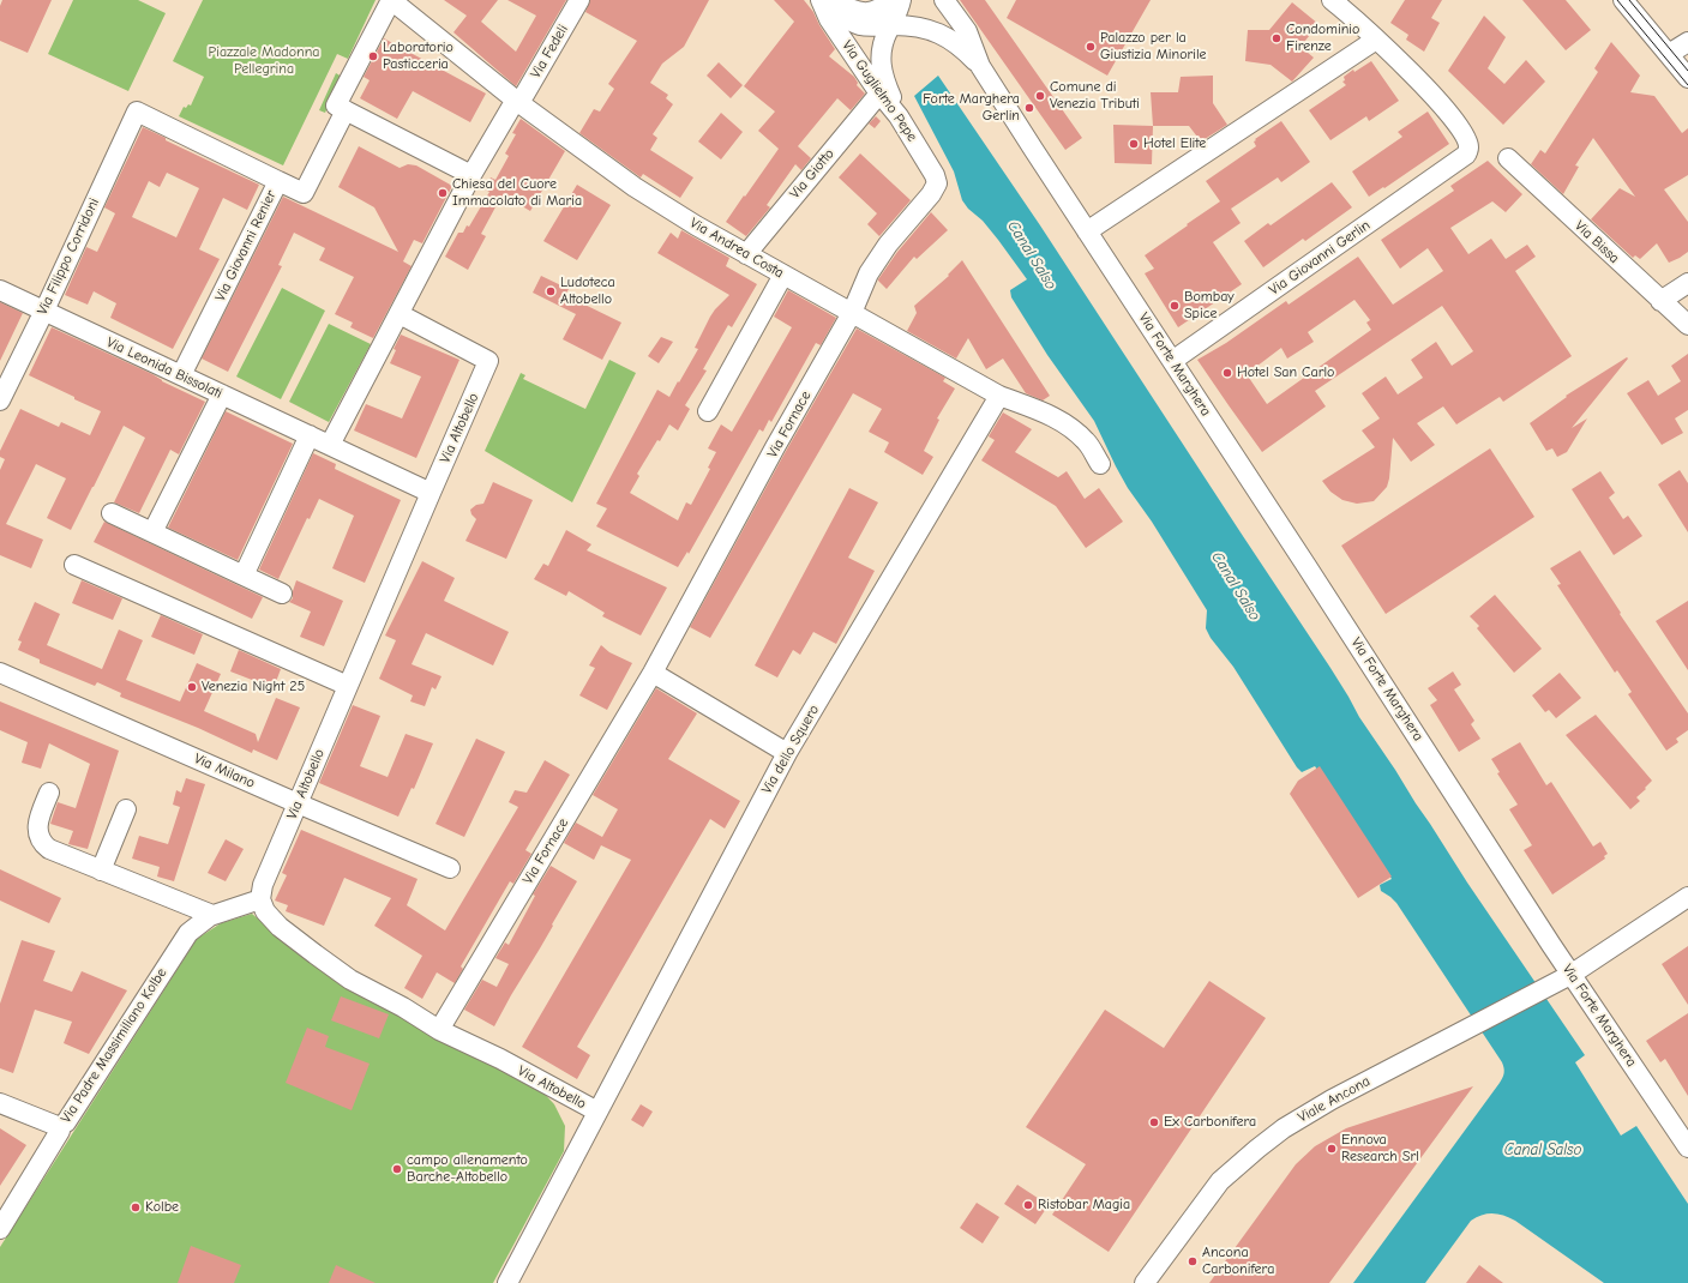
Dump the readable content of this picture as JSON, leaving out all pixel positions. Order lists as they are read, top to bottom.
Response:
{
  "streets": {
    "street": [
      "Via Fedeli",
      "Via Guglielmo Pepe",
      "Via Giotto",
      "Via Bissa",
      "Via Giovanni Renier",
      "Via Andrea Costa",
      "Via Filippo Corridoni",
      "Via Giovanni Gerlin",
      "Via Forte Marghera",
      "Via Leonida Bissolati",
      "Via Fornace",
      "Via Altobello",
      "Via dello Squero",
      "Via Milano",
      "Via Padre Massimiliano Kolbe",
      "Viale Ancona"
    ]
  },
  "crossings": [
    ["Via Fedeli", "Via Andrea Costa"],
    ["Via Guglielmo Pepe", "Via Giotto"],
    ["Via Guglielmo Pepe", "Via Forte Marghera"],
    ["Via Guglielmo Pepe", "Via Fornace"],
    ["Via Giotto", "Via Andrea Costa"],
    ["Via Giovanni Renier", "Via Filippo Corridoni"],
    ["Via Giovanni Renier", "Via Leonida Bissolati"],
    ["Via Andrea Costa", "Via Fornace"],
    ["Via Andrea Costa", "Via dello Squero"],
    ["Via Filippo Corridoni", "Via Leonida Bissolati"],
    ["Via Giovanni Gerlin", "Via Forte Marghera"],
    ["Via Forte Marghera", "Viale Ancona"],
    ["Via Leonida Bissolati", "Via Altobello"],
    ["Via Fornace", "Via Altobello"],
    ["Via Altobello", "Via dello Squero"],
    ["Via Altobello", "Via Milano"],
    ["Via Altobello", "Via Padre Massimiliano Kolbe"]
  ],
  "water": ["Canal Salso"],
  "parks": ["Piazzale Madonna Pellegrina"],
  "places": [
    "Condominio Firenze",
    "Palazzo per la Giustizia Minorile",
    "Laboratorio Pasticceria",
    "Comune di Venezia Tributi",
    "Forte Marghera Gerlin",
    "Hotel Elite",
    "Chiesa del Cuore Immacolato di Maria",
    "Ludoteca Altobello",
    "Bombay Spice",
    "Hotel San Carlo",
    "Venezia Night 25",
    "Ex Carbonifera",
    "Ennova Research Srl",
    "campo allenamento Barche-Altobello",
    "Ristobar Magia",
    "Kolbe",
    "Ancona Carbonifera"
  ]
}
